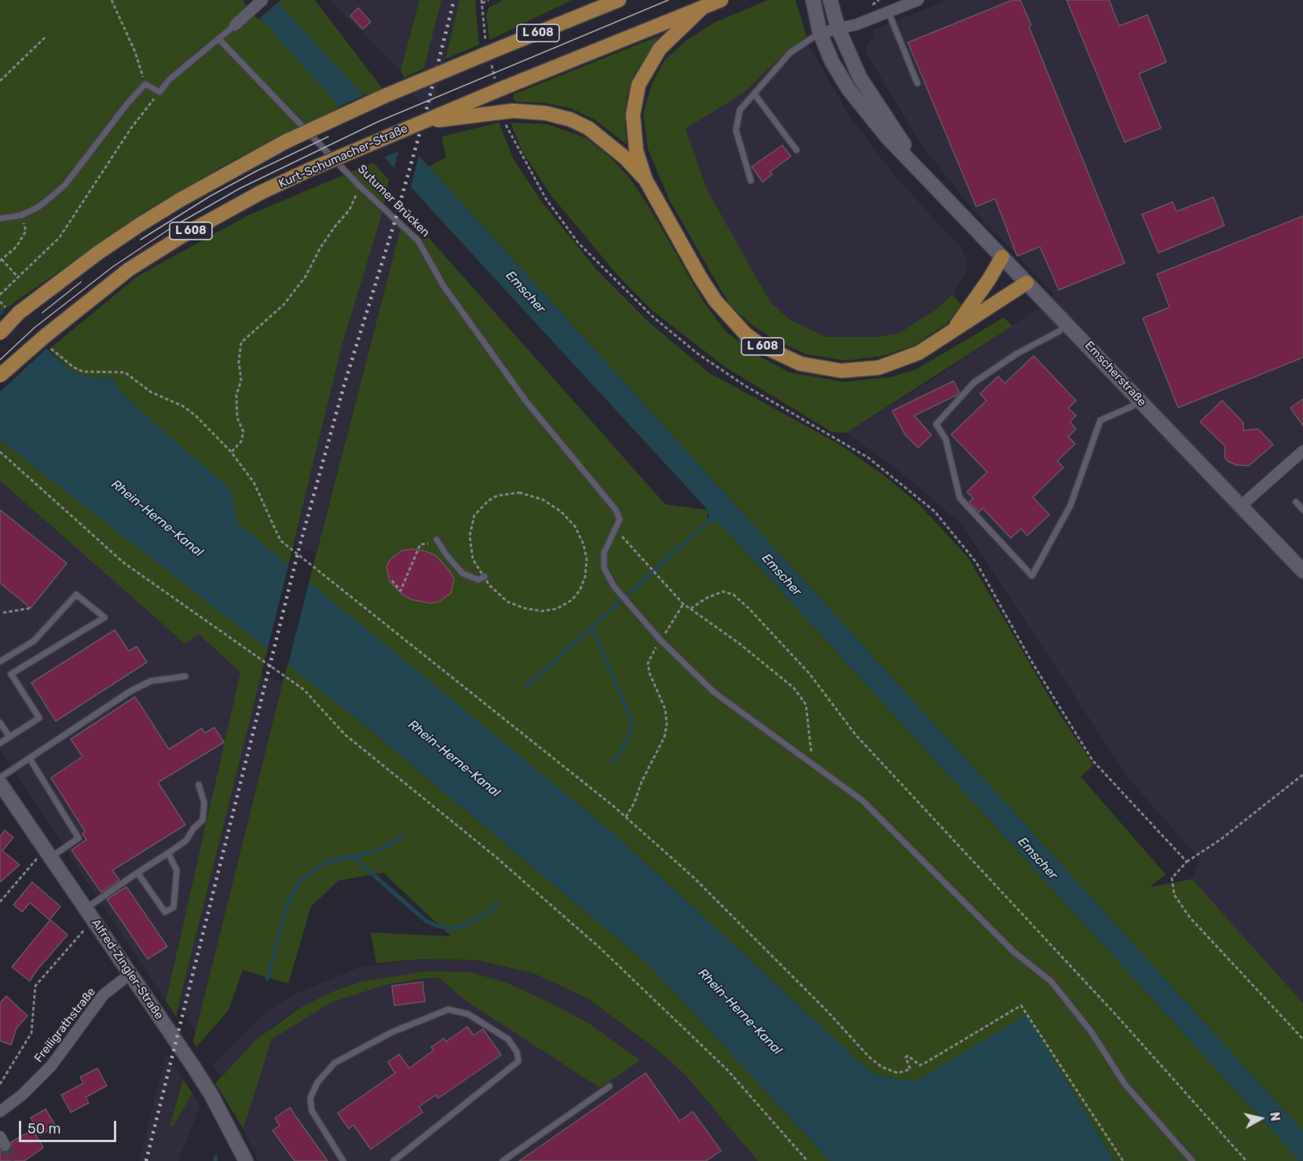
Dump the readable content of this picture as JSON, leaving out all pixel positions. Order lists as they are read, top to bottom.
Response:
{
  "streets": {
    "main road": ["L 608", "Kurt-Schumacher-Straße"],
    "street": ["Emscherstraße", "Alfred-Zingler-Straße", "Freiligrathstraße"],
    "lane": ["Sutumer Brücken"]
  },
  "crossings": [
    ["L 608", "Kurt-Schumacher-Straße"],
    ["L 608", "Emscherstraße"],
    ["Alfred-Zingler-Straße", "Freiligrathstraße"]
  ],
  "water": ["Emscher", "Rhein-Herne-Kanal"],
  "scale_bar": "50 m",
  "north": "right"
}
